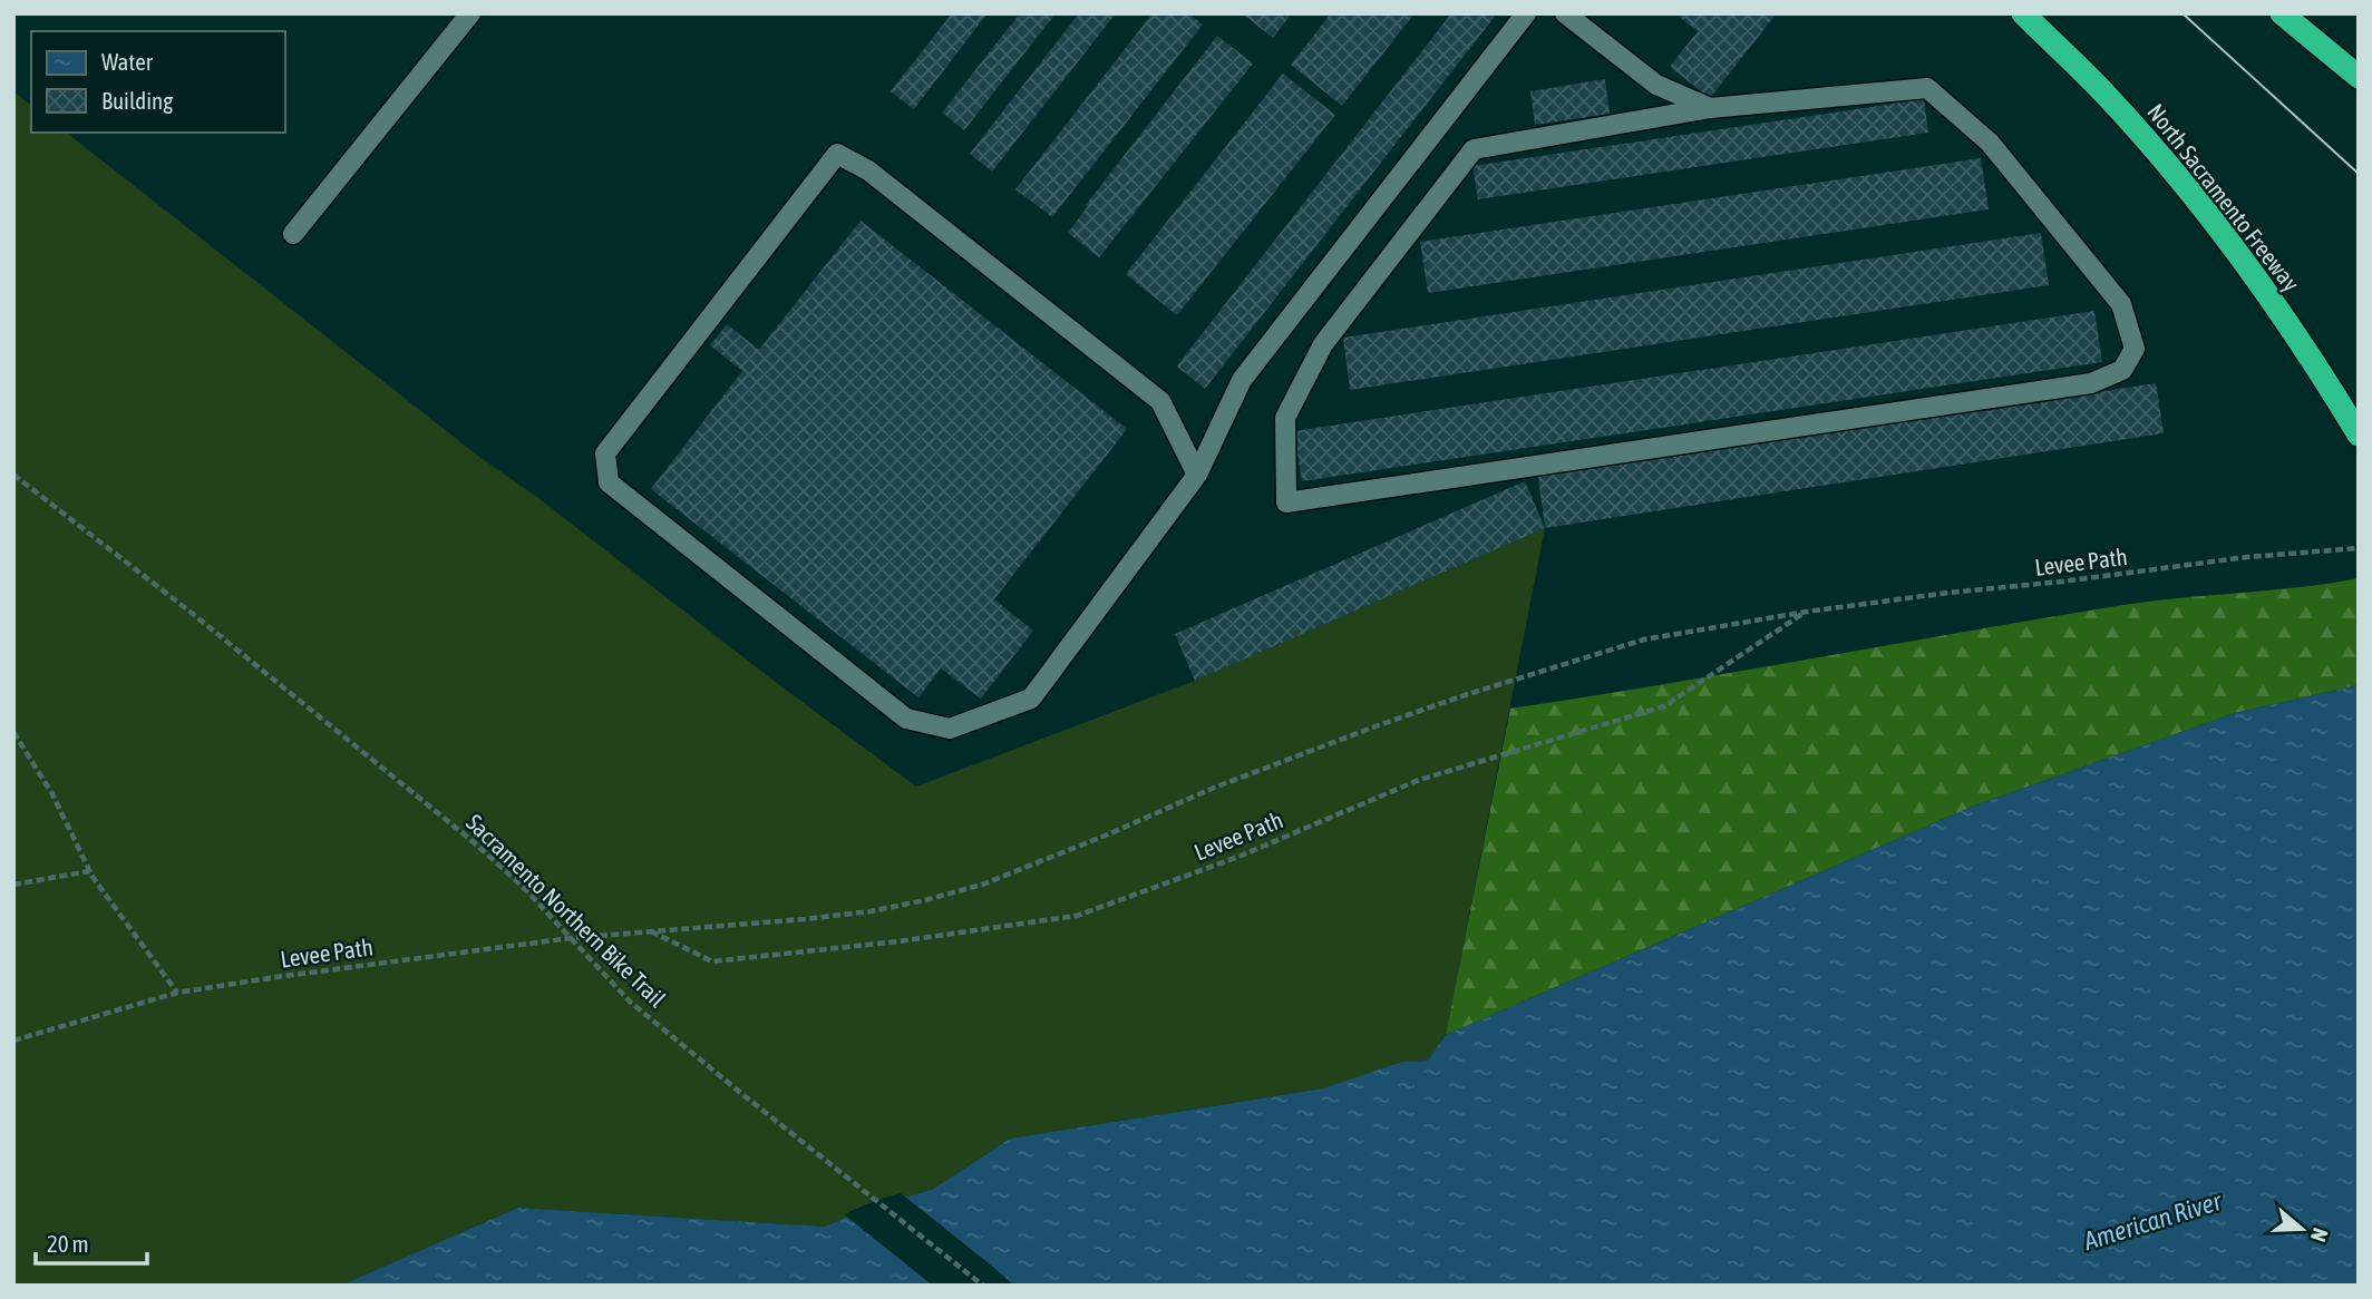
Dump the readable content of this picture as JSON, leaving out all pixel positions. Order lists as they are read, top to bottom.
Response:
{
  "streets": {
    "highway": ["North Sacramento Freeway"],
    "path": ["Levee Path", "Sacramento Northern Bike Trail"]
  },
  "crossings": [
    ["Levee Path", "Sacramento Northern Bike Trail"]
  ],
  "water": ["American River"],
  "legend": ["Water", "Building"],
  "scale_bar": "20 m",
  "north": "right"
}
